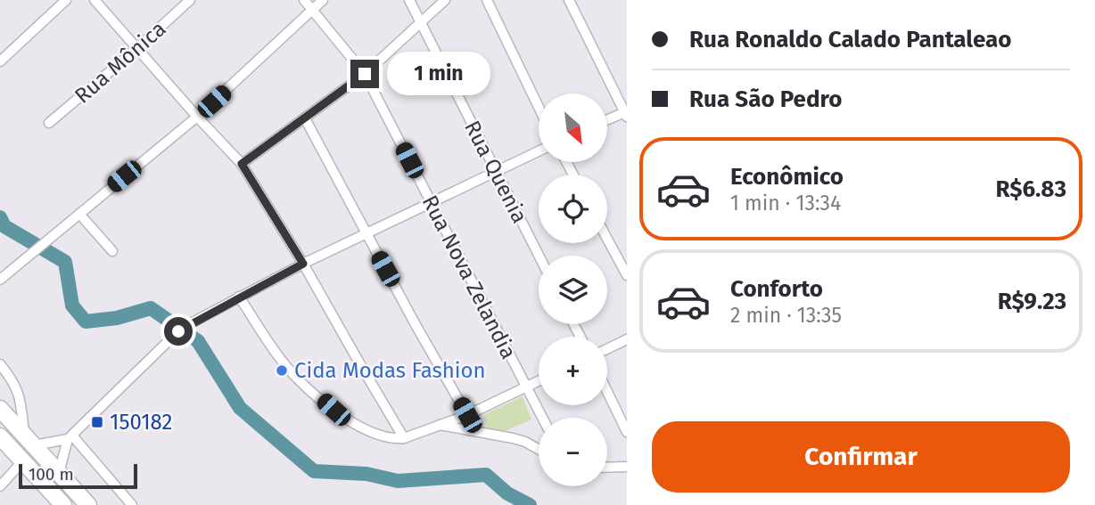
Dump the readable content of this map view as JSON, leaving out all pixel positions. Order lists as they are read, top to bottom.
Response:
{
  "streets": {
    "street": ["Rua Mônica", "Rua Quenia", "Rua Nova Zelandia"]
  },
  "places": {
    "other": ["Cida Modas Fashion"],
    "transit": ["150182"]
  },
  "scale_bar": "100 m",
  "north": "bottom right",
  "page": {
    "banner": ["Rua Ronaldo Calado Pantaleao", "Rua São Pedro"],
    "bubble": "1 min",
    "map_buttons": ["+", "−"],
    "list": [
      {
        "name": "Econômico",
        "note": "1 min · 13:34",
        "value": "R$6.83"
      },
      {
        "name": "Conforto",
        "note": "2 min · 13:35",
        "value": "R$9.23"
      }
    ],
    "buttons": "Confirmar",
    "scale": "100 m"
  }
}
